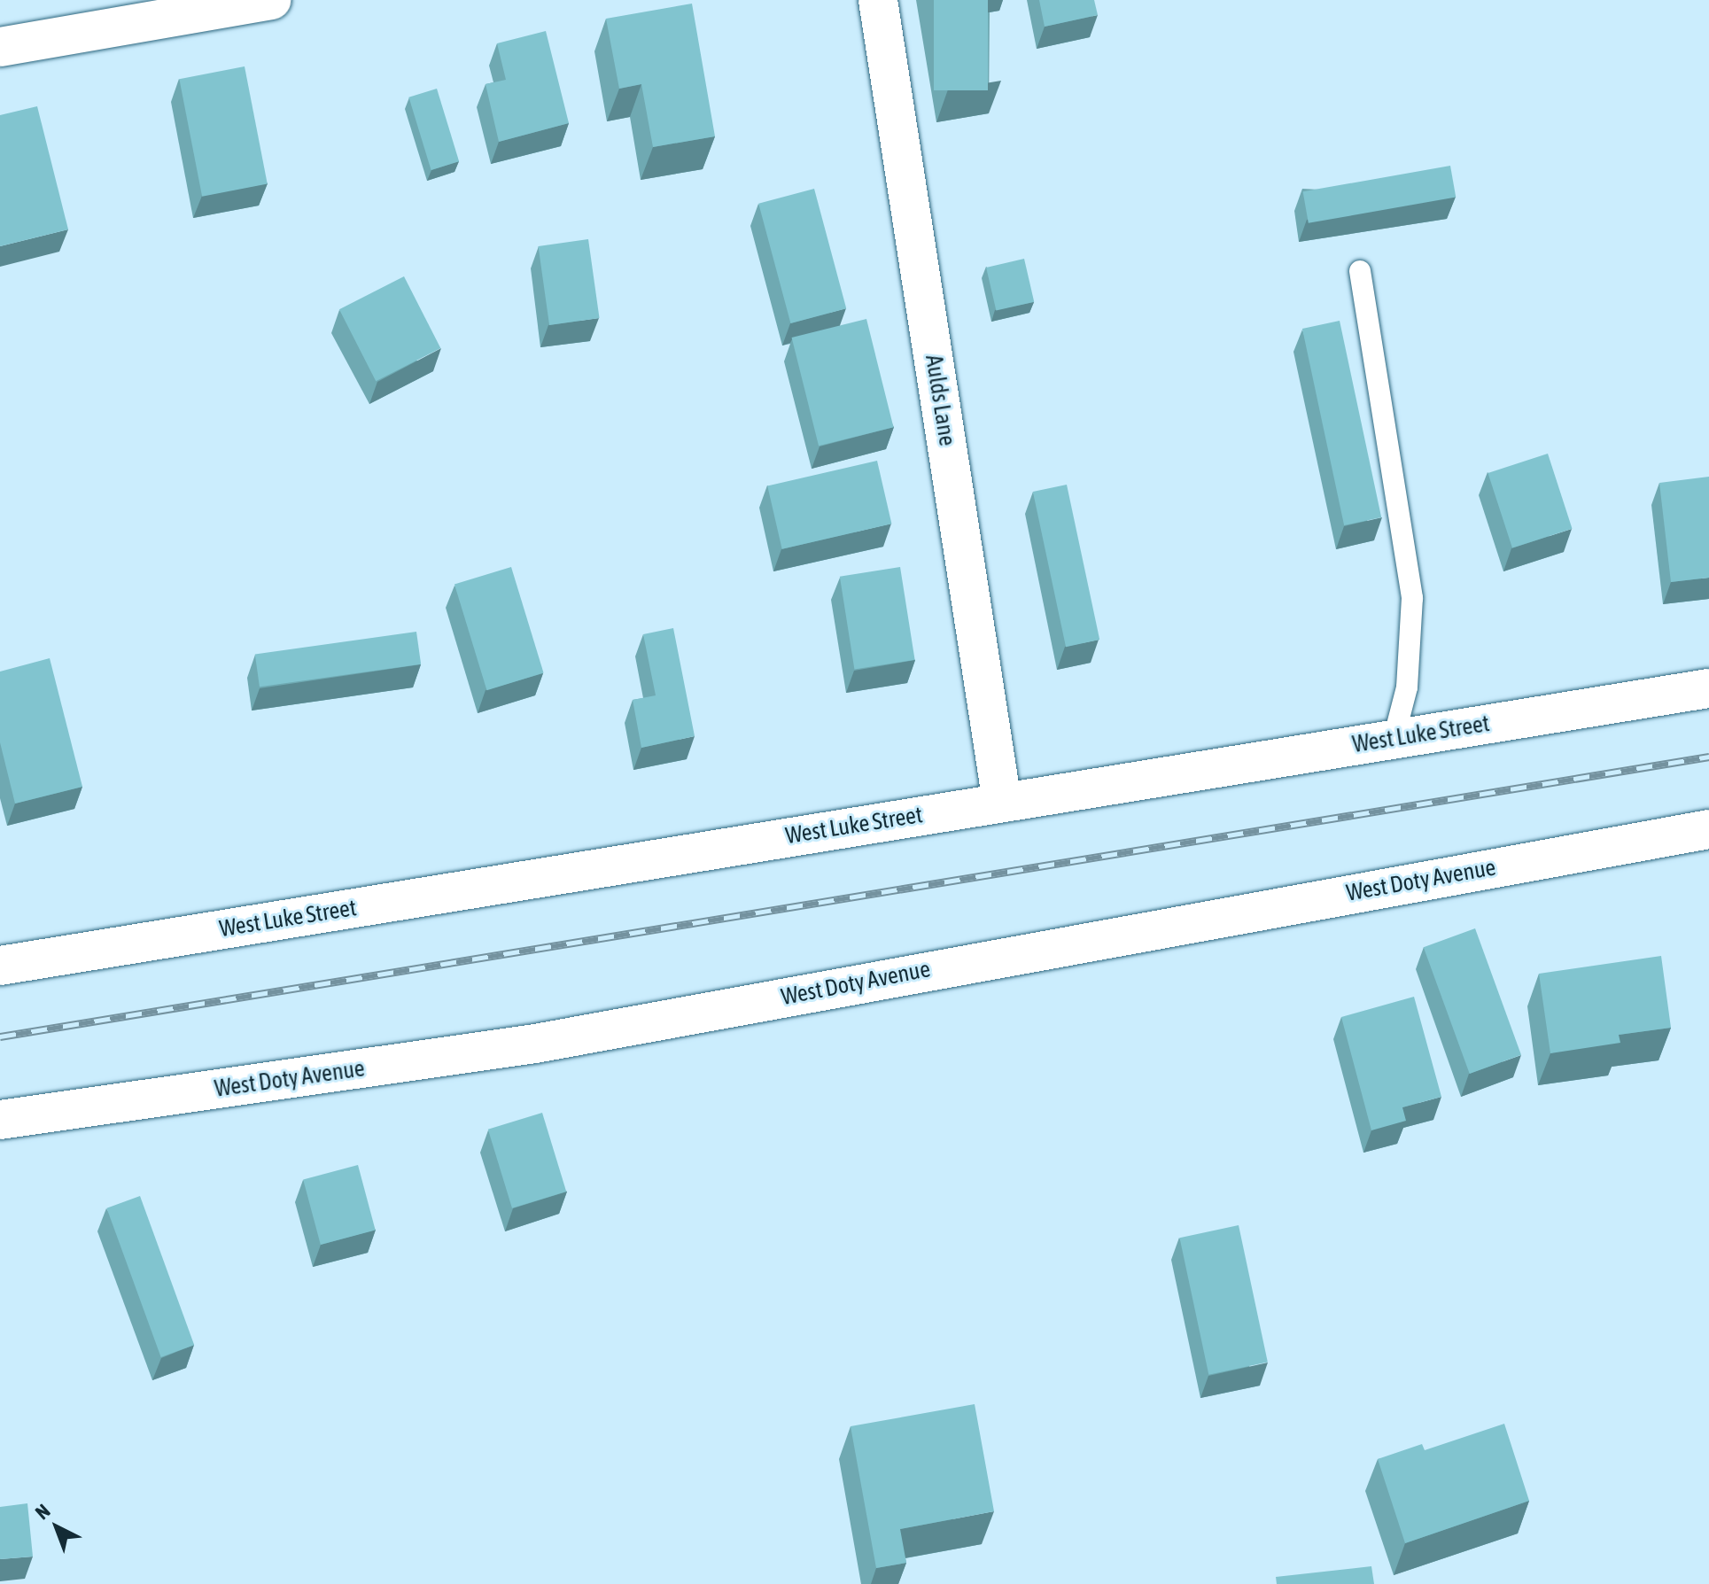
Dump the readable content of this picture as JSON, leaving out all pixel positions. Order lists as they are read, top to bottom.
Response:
{
  "streets": {
    "street": ["Aulds Lane", "West Luke Street", "West Doty Avenue"]
  },
  "crossings": [
    ["Aulds Lane", "West Luke Street"]
  ],
  "north": "top left"
}
